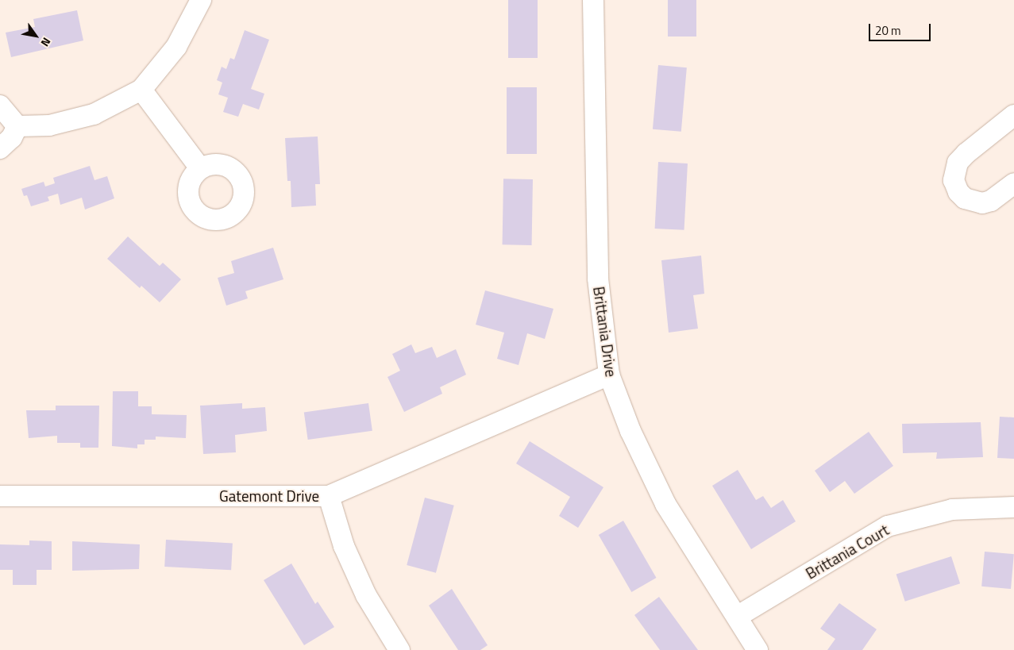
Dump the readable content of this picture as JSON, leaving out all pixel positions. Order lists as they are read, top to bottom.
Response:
{
  "streets": {
    "street": ["Brittania Drive", "Gatemont Drive", "Brittania Court"]
  },
  "crossings": [
    ["Brittania Drive", "Gatemont Drive"],
    ["Brittania Drive", "Brittania Court"]
  ],
  "scale_bar": "20 m",
  "north": "bottom right"
}
